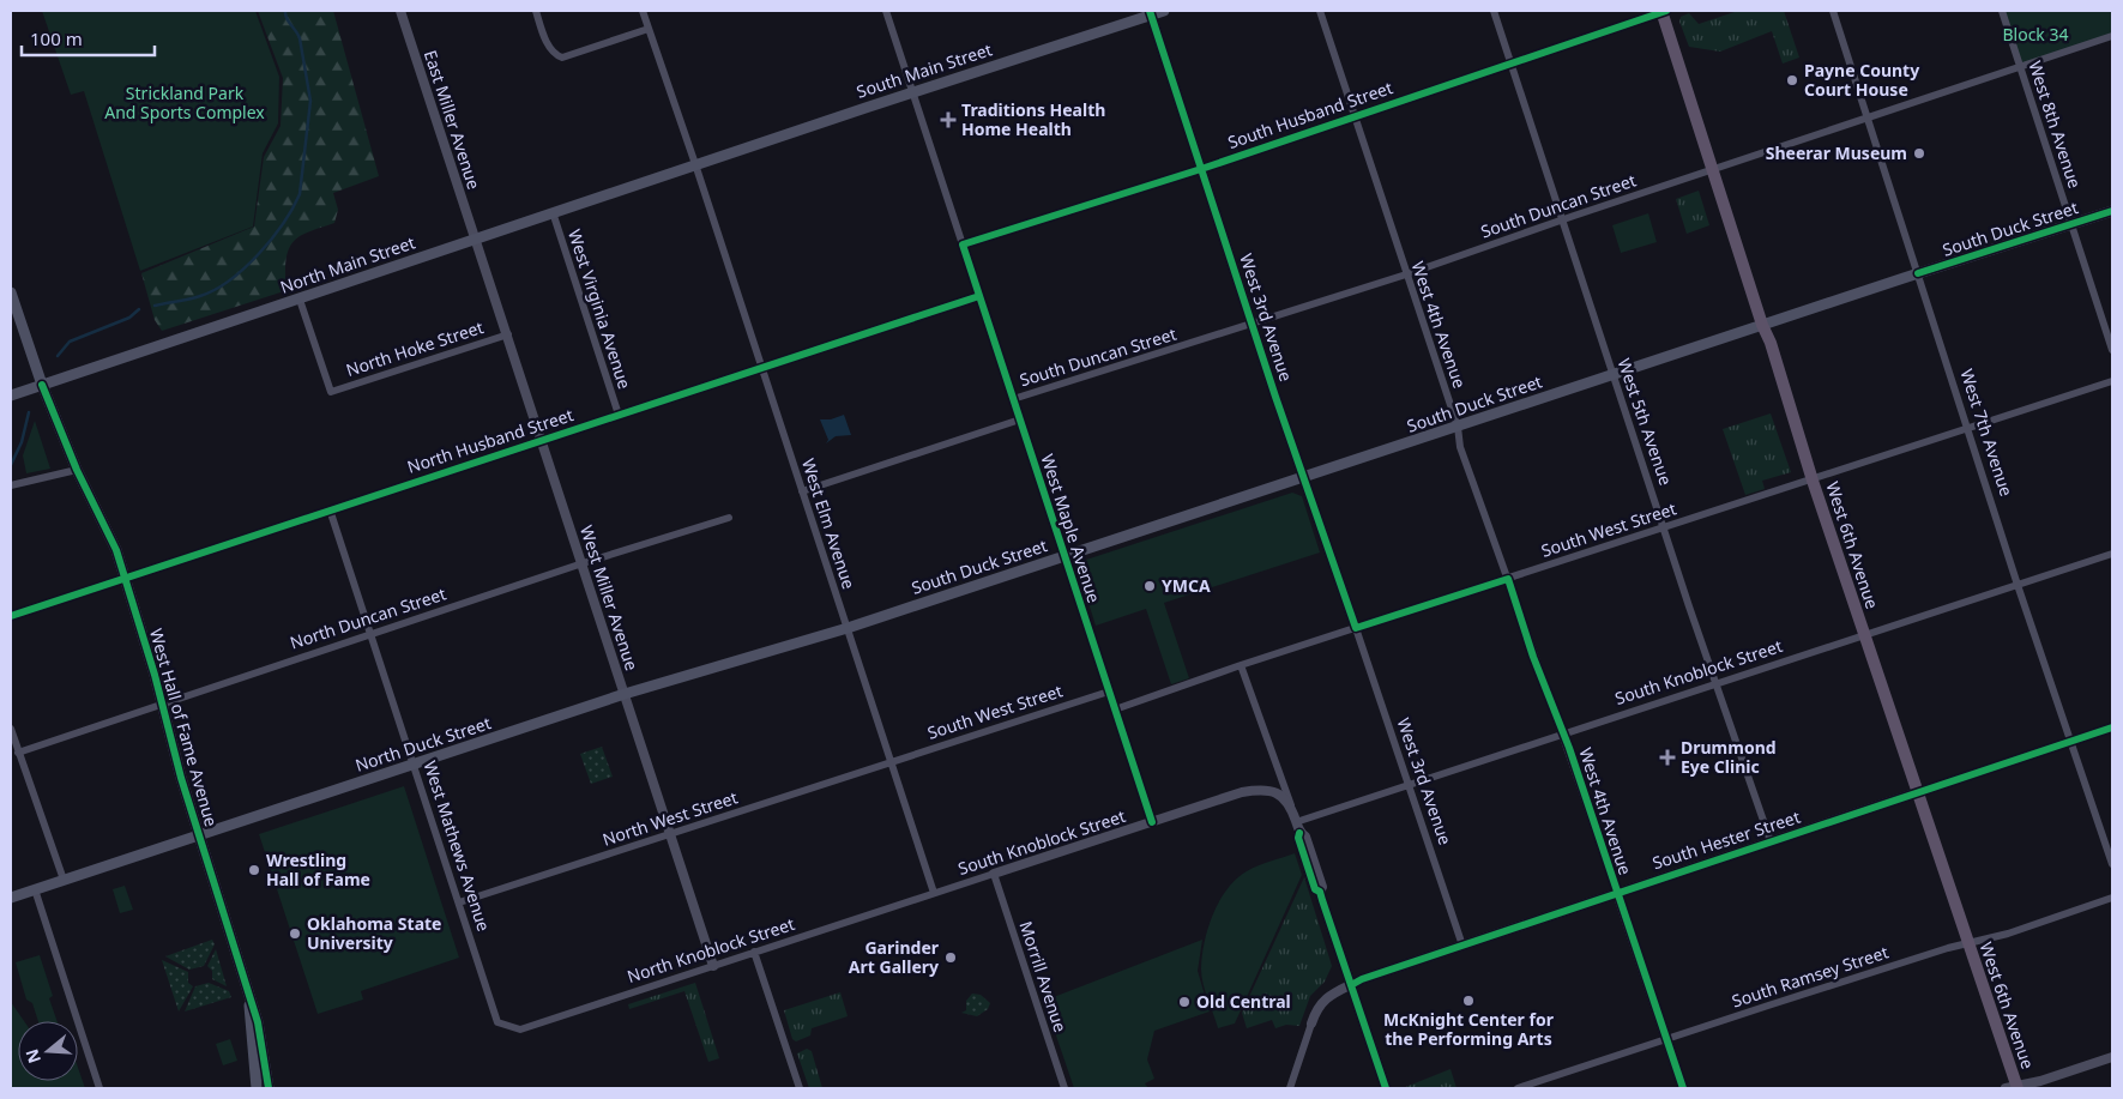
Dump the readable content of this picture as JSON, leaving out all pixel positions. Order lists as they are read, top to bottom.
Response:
{
  "streets": {
    "highway": ["West 6th Avenue"],
    "main road": [
      "South Main Street",
      "South Duck Street",
      "North Main Street",
      "West Hall of Fame Avenue",
      "North Duck Street"
    ],
    "street": [
      "South Husband Street",
      "East Miller Avenue",
      "West 8th Avenue",
      "South Duncan Street",
      "West Virginia Avenue",
      "West 3rd Avenue",
      "West 4th Avenue",
      "North Hoke Street",
      "West 5th Avenue",
      "West 7th Avenue",
      "North Husband Street",
      "West Elm Avenue",
      "West Maple Avenue",
      "South West Street",
      "West Miller Avenue",
      "North Duncan Street",
      "South Knoblock Street",
      "North West Street",
      "South Hester Street",
      "West Mathews Avenue",
      "North Knoblock Street",
      "Morrill Avenue",
      "South Ramsey Street"
    ]
  },
  "crossings": [
    ["South Main Street", "North Main Street"],
    ["South Main Street", "West 3rd Avenue"],
    ["South Main Street", "West Elm Avenue"],
    ["South Main Street", "West Maple Avenue"],
    ["South Husband Street", "West 3rd Avenue"],
    ["South Husband Street", "West 4th Avenue"],
    ["South Husband Street", "West 5th Avenue"],
    ["South Husband Street", "West Maple Avenue"],
    ["South Husband Street", "West 6th Avenue"],
    ["East Miller Avenue", "North Main Street"],
    ["East Miller Avenue", "West Miller Avenue"],
    ["West 8th Avenue", "South Duncan Street"],
    ["West 8th Avenue", "South Duck Street"],
    ["South Duncan Street", "West 3rd Avenue"],
    ["South Duncan Street", "West 4th Avenue"],
    ["South Duncan Street", "West 5th Avenue"],
    ["South Duncan Street", "West 7th Avenue"],
    ["South Duncan Street", "West Maple Avenue"],
    ["South Duncan Street", "West 6th Avenue"],
    ["South Duck Street", "West 3rd Avenue"],
    ["South Duck Street", "West 4th Avenue"],
    ["South Duck Street", "West 5th Avenue"],
    ["South Duck Street", "West 7th Avenue"],
    ["South Duck Street", "West Elm Avenue"],
    ["South Duck Street", "West Maple Avenue"],
    ["South Duck Street", "West 6th Avenue"],
    ["South Duck Street", "North Duck Street"],
    ["North Main Street", "West Virginia Avenue"],
    ["North Main Street", "North Hoke Street"],
    ["North Main Street", "West Elm Avenue"],
    ["North Main Street", "West Miller Avenue"],
    ["North Main Street", "West Hall of Fame Avenue"],
    ["West Virginia Avenue", "North Husband Street"],
    ["West 3rd Avenue", "South West Street"],
    ["West 3rd Avenue", "South Knoblock Street"],
    ["West 3rd Avenue", "South Hester Street"],
    ["West 4th Avenue", "South West Street"],
    ["West 4th Avenue", "South Knoblock Street"],
    ["West 4th Avenue", "South Hester Street"],
    ["West 4th Avenue", "South Ramsey Street"],
    ["North Hoke Street", "West Miller Avenue"],
    ["West 5th Avenue", "South West Street"],
    ["West 5th Avenue", "South Knoblock Street"],
    ["West 5th Avenue", "South Hester Street"],
    ["West 7th Avenue", "South West Street"],
    ["West 7th Avenue", "South Knoblock Street"],
    ["West 7th Avenue", "South Hester Street"],
    ["North Husband Street", "West Elm Avenue"],
    ["North Husband Street", "West Maple Avenue"],
    ["North Husband Street", "West Miller Avenue"],
    ["North Husband Street", "West Hall of Fame Avenue"],
    ["North Husband Street", "West Mathews Avenue"],
    ["West Elm Avenue", "South West Street"],
    ["West Elm Avenue", "South Knoblock Street"],
    ["West Elm Avenue", "North Duck Street"],
    ["West Elm Avenue", "North West Street"],
    ["West Elm Avenue", "North Knoblock Street"],
    ["West Maple Avenue", "South West Street"],
    ["West Maple Avenue", "South Knoblock Street"],
    ["South West Street", "West 6th Avenue"],
    ["South West Street", "North West Street"],
    ["West 6th Avenue", "South Knoblock Street"],
    ["West 6th Avenue", "South Hester Street"],
    ["West 6th Avenue", "South Ramsey Street"],
    ["West Miller Avenue", "North Duncan Street"],
    ["West Miller Avenue", "North Duck Street"],
    ["West Miller Avenue", "North West Street"],
    ["West Miller Avenue", "North Knoblock Street"],
    ["North Duncan Street", "West Hall of Fame Avenue"],
    ["North Duncan Street", "West Mathews Avenue"],
    ["South Knoblock Street", "North Knoblock Street"],
    ["South Knoblock Street", "Morrill Avenue"],
    ["West Hall of Fame Avenue", "North Duck Street"],
    ["North Duck Street", "West Mathews Avenue"],
    ["North West Street", "West Mathews Avenue"],
    ["West Mathews Avenue", "North Knoblock Street"]
  ],
  "parks": ["Block 34", "Strickland Park And Sports Complex"],
  "places": {
    "other": [
      "Payne County Court House",
      "Sheerar Museum",
      "YMCA",
      "Wrestling Hall of Fame",
      "Oklahoma State University",
      "Garinder Art Gallery",
      "McKnight Center for the Performing Arts",
      "Old Central"
    ],
    "health": ["Traditions Health Home Health", "Drummond Eye Clinic"]
  },
  "scale_bar": "100 m",
  "north": "left"
}
